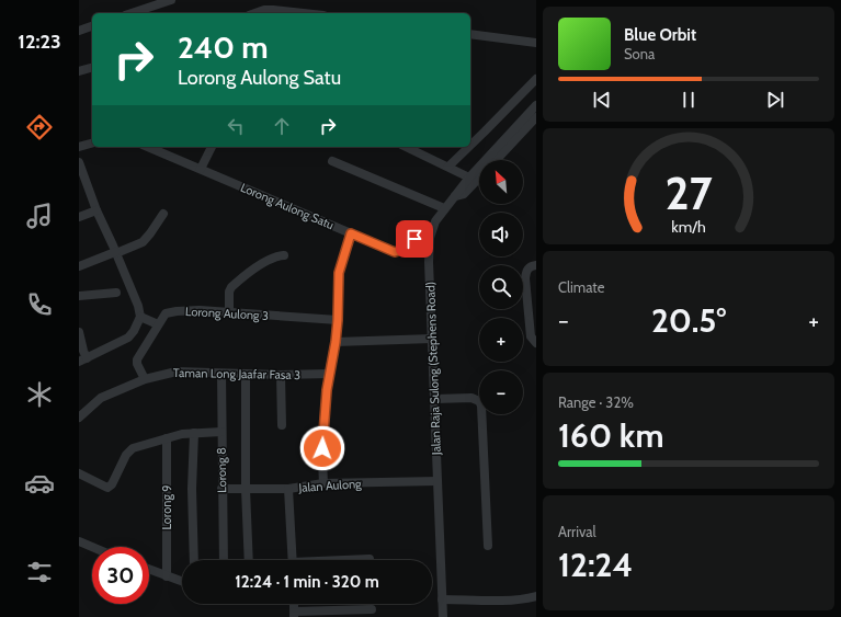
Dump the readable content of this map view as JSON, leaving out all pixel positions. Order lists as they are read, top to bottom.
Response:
{
  "streets": {
    "street": [
      "Lorong Aulong Satu",
      "Lorong Aulong 3",
      "Jalan Raja Sulong (Stephens Road)",
      "Taman Long Jaafar Fasa 3",
      "Lorong 8",
      "Jalan Aulong",
      "Lorong 9"
    ]
  },
  "crossings": [
    ["Lorong Aulong Satu", "Jalan Raja Sulong (Stephens Road)"],
    ["Lorong Aulong 3", "Taman Long Jaafar Fasa 3"],
    ["Jalan Raja Sulong (Stephens Road)", "Jalan Aulong"],
    ["Taman Long Jaafar Fasa 3", "Lorong 8"],
    ["Lorong 8", "Jalan Aulong"]
  ],
  "north": "top left",
  "page": {
    "tabs": "12:23",
    "turn": ["240 m", "Lorong Aulong Satu"],
    "song": ["Blue Orbit", "Sona"],
    "map_buttons": ["+", "−"],
    "tile": [
      "Climate",
      ["Range · 32%", "160 km"],
      ["Arrival", "12:24"]
    ],
    "heat": ["−", "20.5°", "+"],
    "limit": "30",
    "trip": "12:24 · 1 min · 320 m",
    "gauge": ["27", "km/h"]
  }
}
